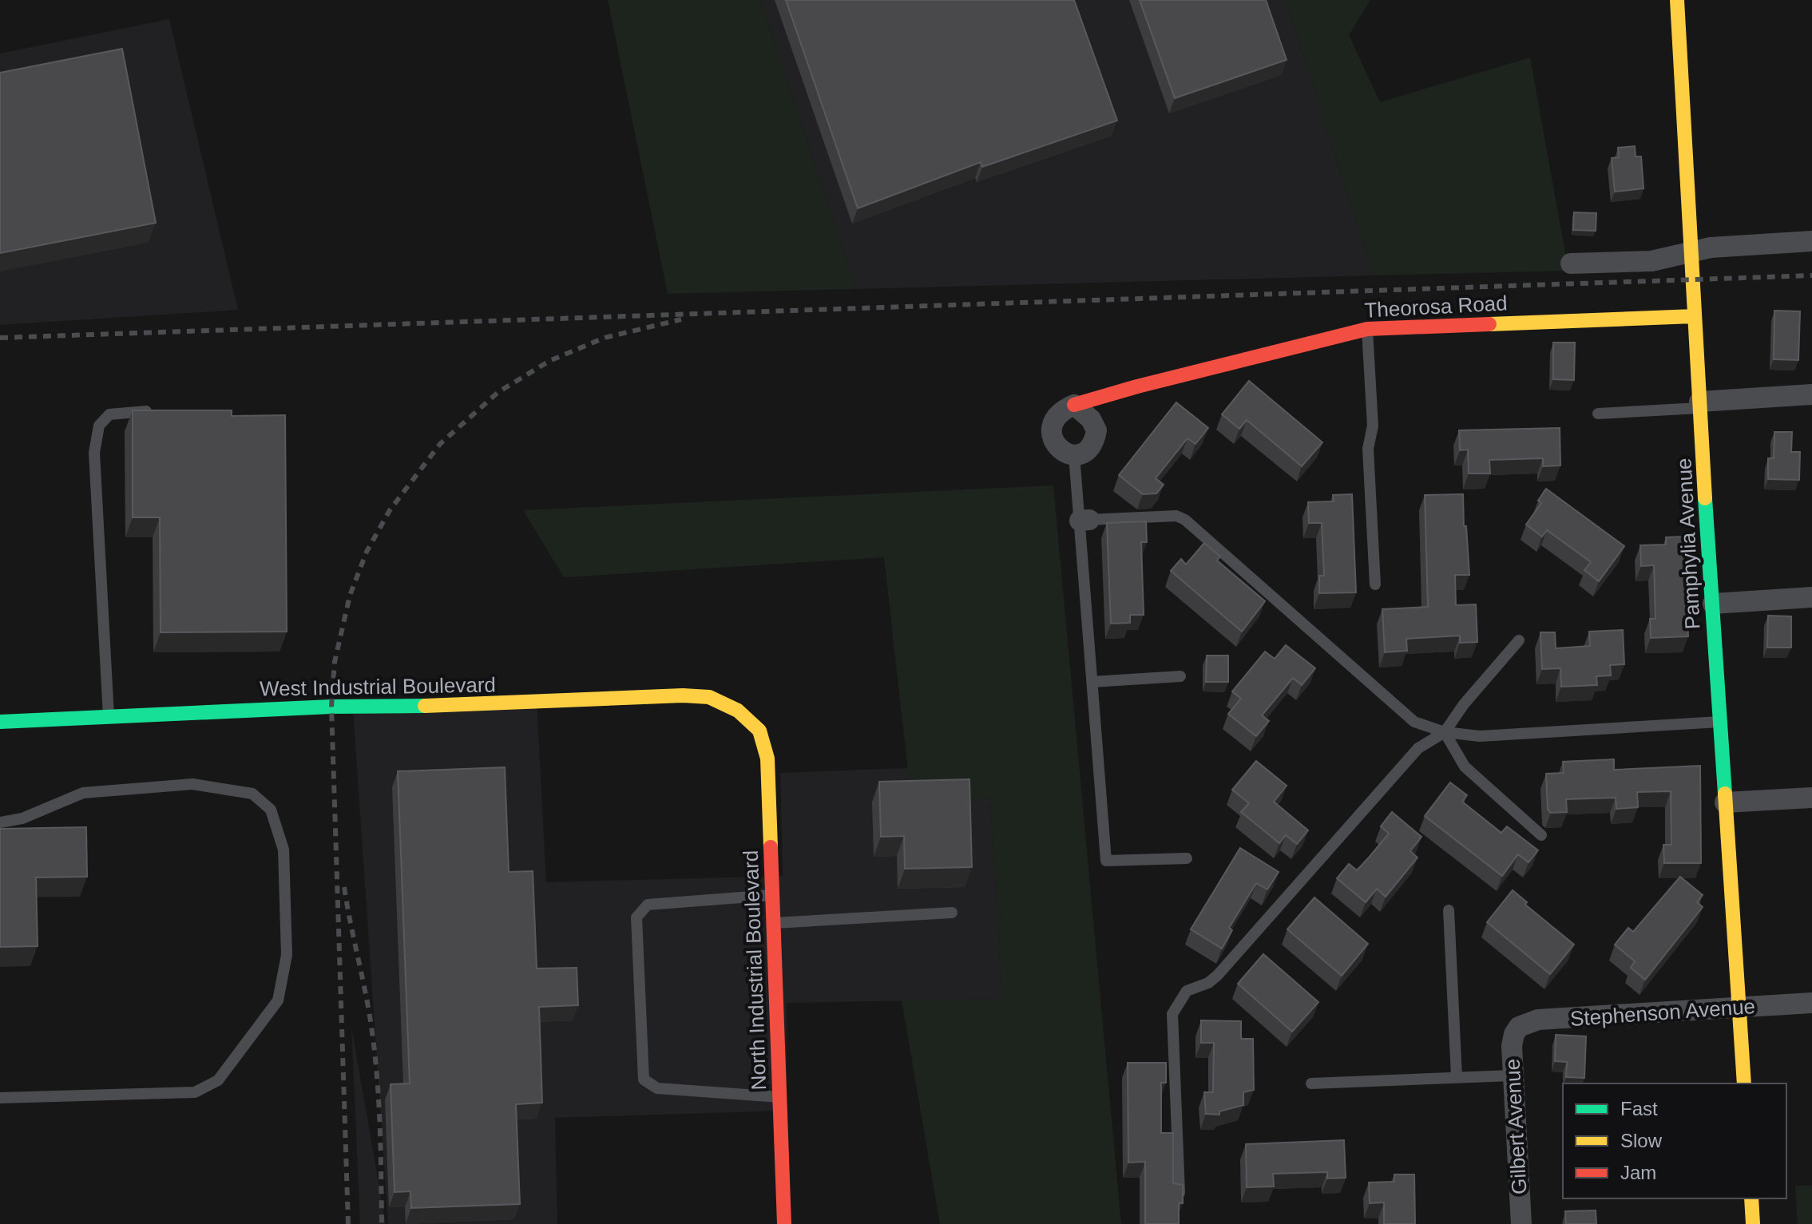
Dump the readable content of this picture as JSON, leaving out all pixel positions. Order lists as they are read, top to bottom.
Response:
{
  "streets": {
    "street": [
      "Theorosa Road",
      "Pamphylia Avenue",
      "West Industrial Boulevard",
      "North Industrial Boulevard",
      "Stephenson Avenue",
      "Gilbert Avenue"
    ]
  },
  "crossings": [
    ["Theorosa Road", "Pamphylia Avenue"],
    ["Pamphylia Avenue", "Stephenson Avenue"],
    ["West Industrial Boulevard", "North Industrial Boulevard"],
    ["Stephenson Avenue", "Gilbert Avenue"]
  ],
  "legend": ["Fast", "Slow", "Jam"]
}
